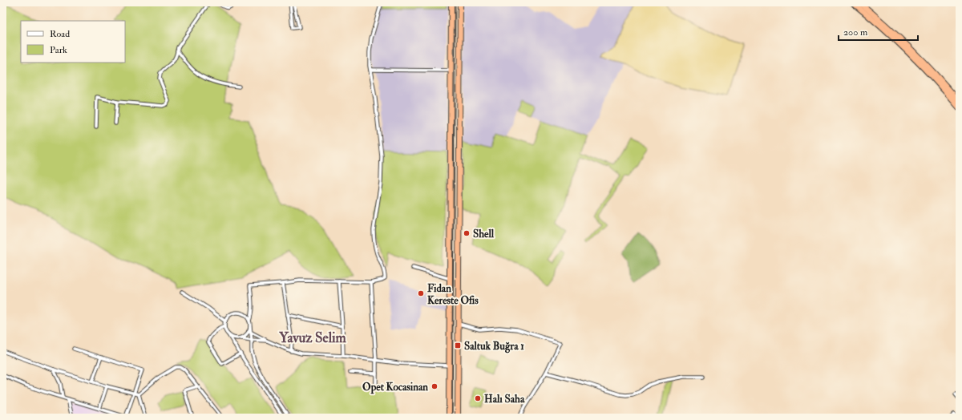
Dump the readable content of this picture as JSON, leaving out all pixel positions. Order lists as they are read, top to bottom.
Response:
{
  "districts": ["Yavuz Selim"],
  "places": {
    "other": [
      "Shell",
      "Fidan Kereste Ofis",
      "Opet Kocasinan",
      "Halı Saha"
    ],
    "transit": ["Saltuk Buğra 1"]
  },
  "legend": ["Road", "Park"],
  "scale_bar": "200 m"
}
